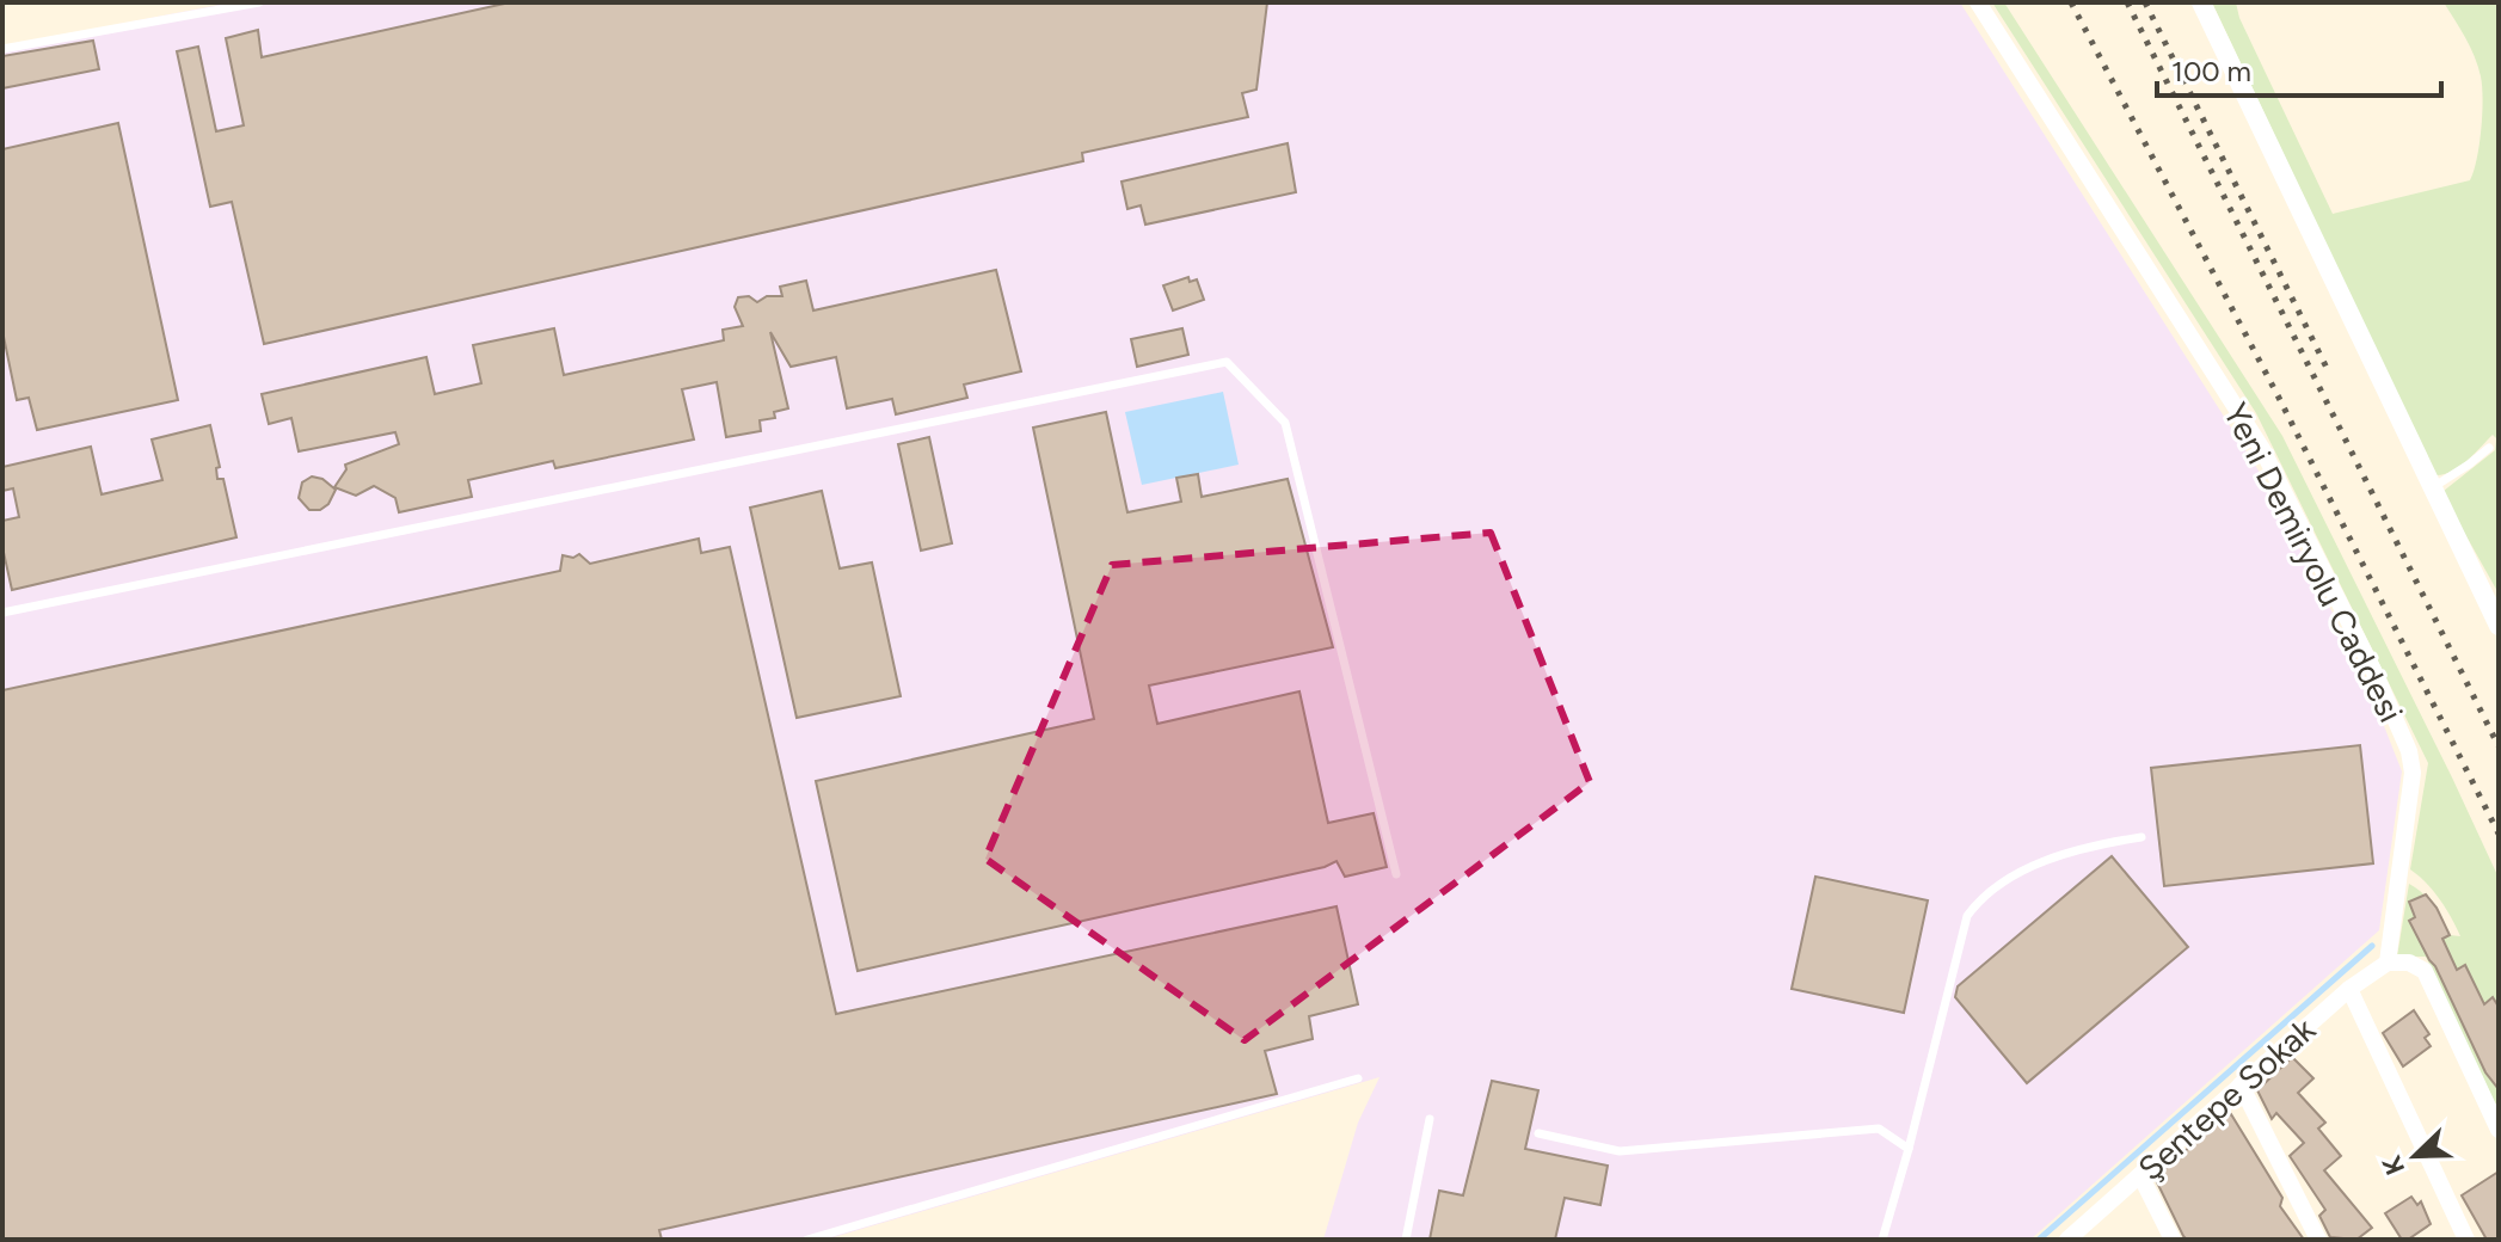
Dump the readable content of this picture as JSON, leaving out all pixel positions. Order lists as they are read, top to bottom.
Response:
{
  "streets": {
    "street": ["Yeni Demiryolu Caddesi", "Şentepe Sokak"]
  },
  "crossings": [
    ["Yeni Demiryolu Caddesi", "Şentepe Sokak"]
  ],
  "scale_bar": "100 m",
  "north": "bottom left"
}
